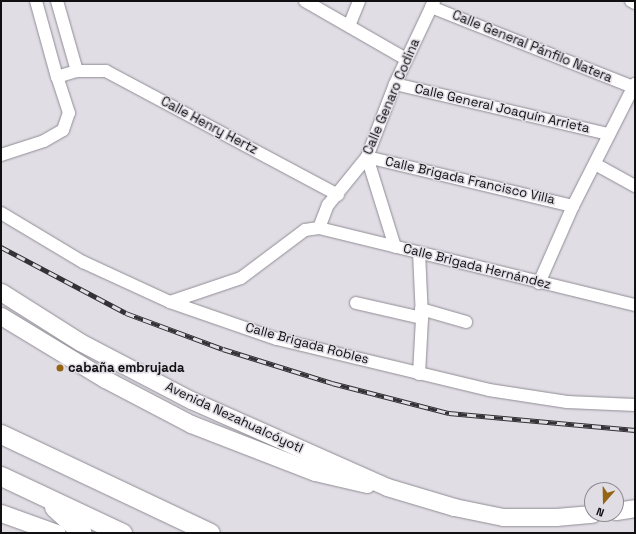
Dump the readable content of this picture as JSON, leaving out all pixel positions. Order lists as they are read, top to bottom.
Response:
{
  "streets": {
    "main road": ["Avenida Nezahualcóyotl"],
    "street": [
      "Calle General Pánfilo Natera",
      "Calle Genaro Codina",
      "Calle General Joaquín Arrieta",
      "Calle Henry Hertz",
      "Calle Brigada Francisco Villa",
      "Calle Brigada Hernández",
      "Calle Brigada Robles"
    ]
  },
  "crossings": [
    ["Calle General Pánfilo Natera", "Calle Genaro Codina"],
    ["Calle Genaro Codina", "Calle General Joaquín Arrieta"],
    ["Calle Genaro Codina", "Calle Henry Hertz"],
    ["Calle Genaro Codina", "Calle Brigada Francisco Villa"],
    ["Calle Genaro Codina", "Calle Brigada Hernández"]
  ],
  "places": ["cabaña embrujada"],
  "north": "bottom"
}
